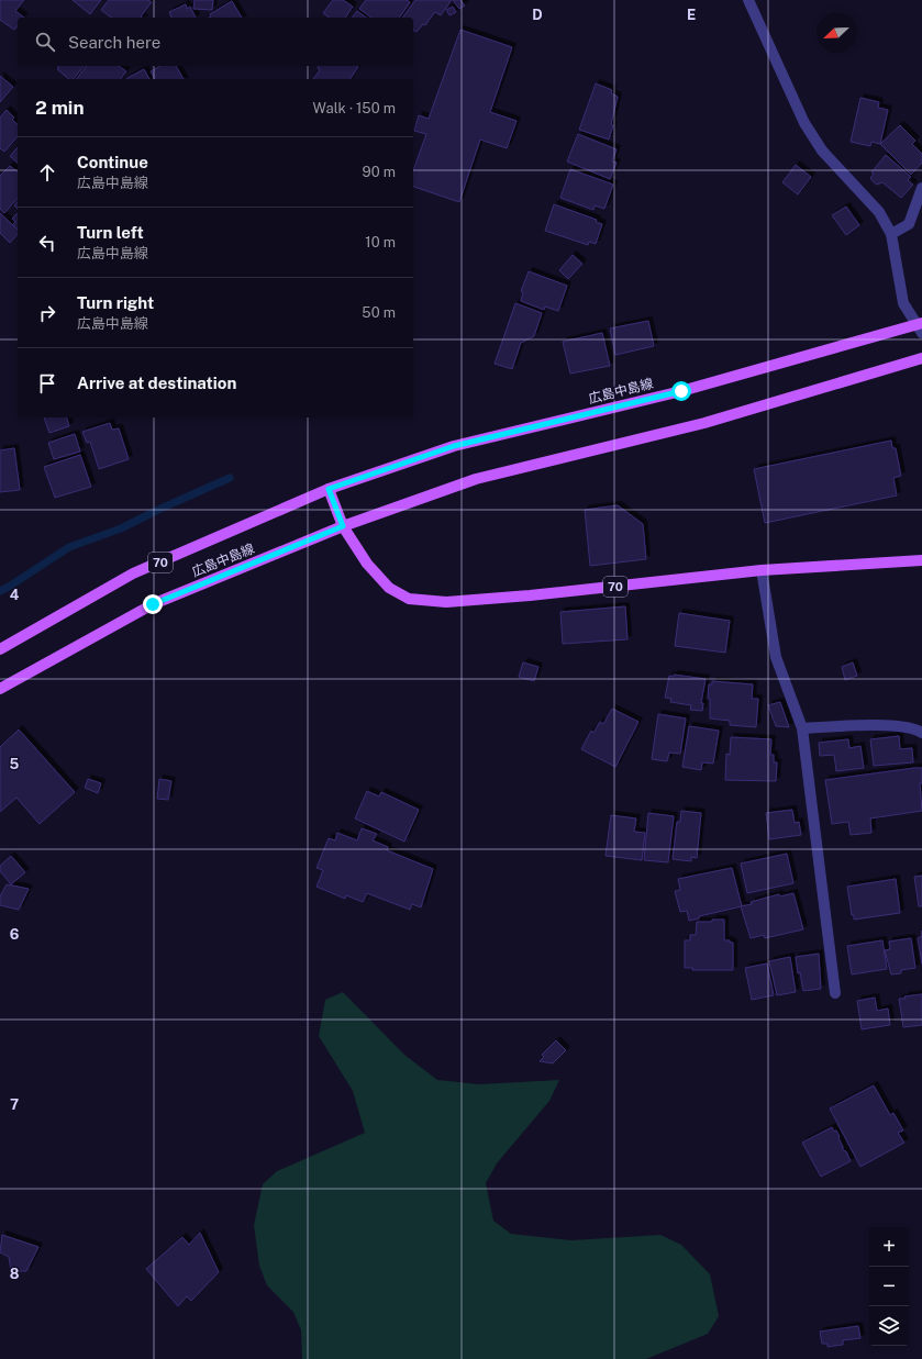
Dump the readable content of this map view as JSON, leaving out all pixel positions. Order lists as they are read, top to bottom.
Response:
{
  "streets": {
    "main road": ["広島中島線", "70"]
  },
  "crossings": [
    ["広島中島線", "70"]
  ],
  "north": "bottom left",
  "page": {
    "search": "Search here",
    "heading": ["2 min", "Walk · 150 m"],
    "list": [
      ["Continue", "広島中島線", "90 m"],
      ["Turn left", "広島中島線", "10 m"],
      ["Turn right", "広島中島線", "50 m"],
      "Arrive at destination"
    ],
    "map_buttons": ["+", "−"]
  },
  "grid": {
    "columns": ["D", "E"],
    "rows": [
      "4",
      "5",
      "6",
      "7",
      "8"
    ]
  }
}
